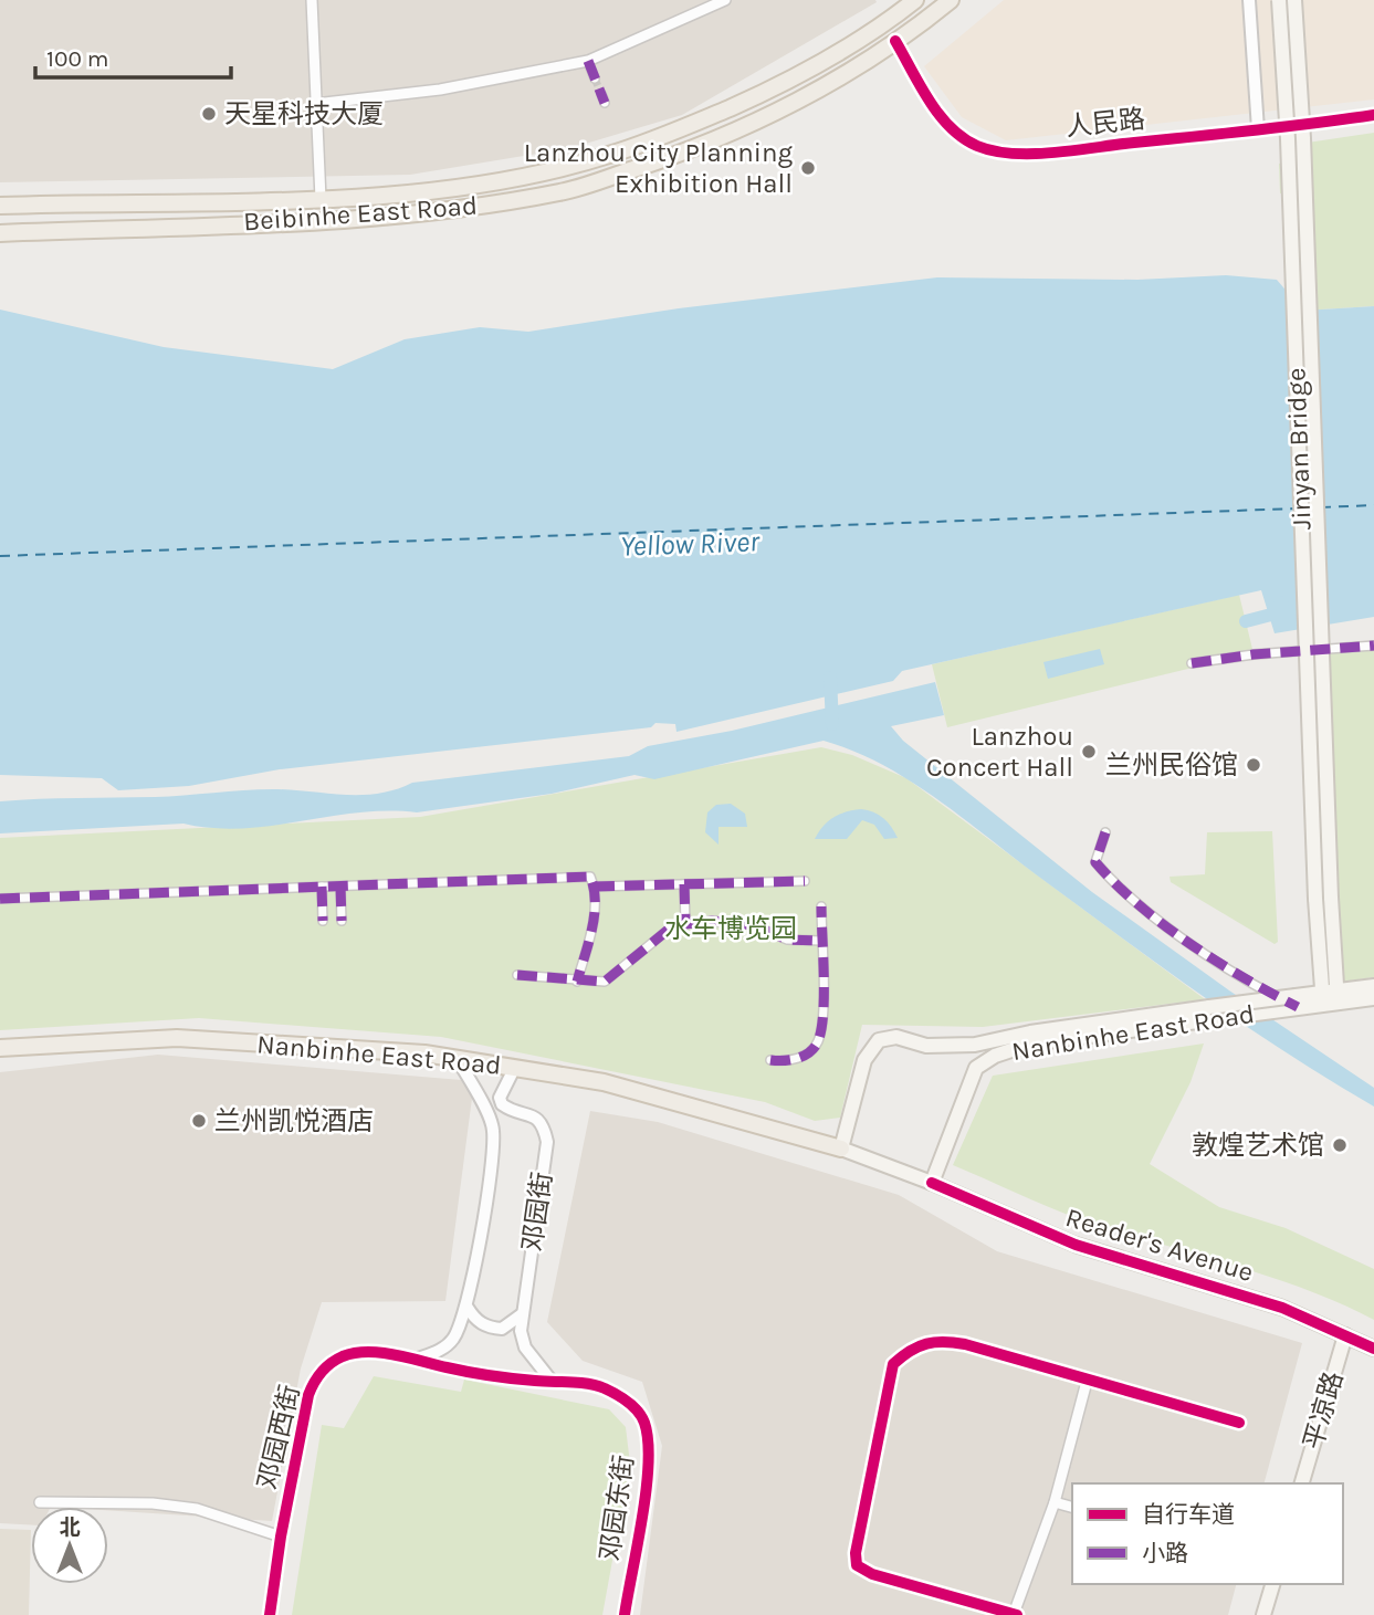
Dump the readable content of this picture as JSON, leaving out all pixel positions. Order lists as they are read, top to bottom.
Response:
{
  "streets": {
    "main road": [
      "Beibinhe East Road",
      "Jinyan Bridge",
      "Nanbinhe East Road",
      "Reader's Avenue",
      "平凉路"
    ],
    "street": [
      "人民路",
      "邓园街",
      "邓园西街",
      "邓园东街"
    ]
  },
  "crossings": [
    ["人民路", "Beibinhe East Road"],
    ["Jinyan Bridge", "Nanbinhe East Road"],
    ["Nanbinhe East Road", "邓园街"],
    ["Nanbinhe East Road", "Reader's Avenue"],
    ["邓园街", "邓园西街"],
    ["邓园街", "邓园东街"],
    ["Reader's Avenue", "平凉路"],
    ["邓园西街", "邓园东街"]
  ],
  "water": ["Yellow River"],
  "parks": ["水车博览园"],
  "places": [
    "天星科技大厦",
    "Lanzhou City Planning Exhibition Hall",
    "Lanzhou Concert Hall",
    "兰州民俗馆",
    "兰州凯悦酒店",
    "敦煌艺术馆"
  ],
  "legend": ["自行车道", "小路"],
  "scale_bar": "100 m",
  "north": "top"
}
